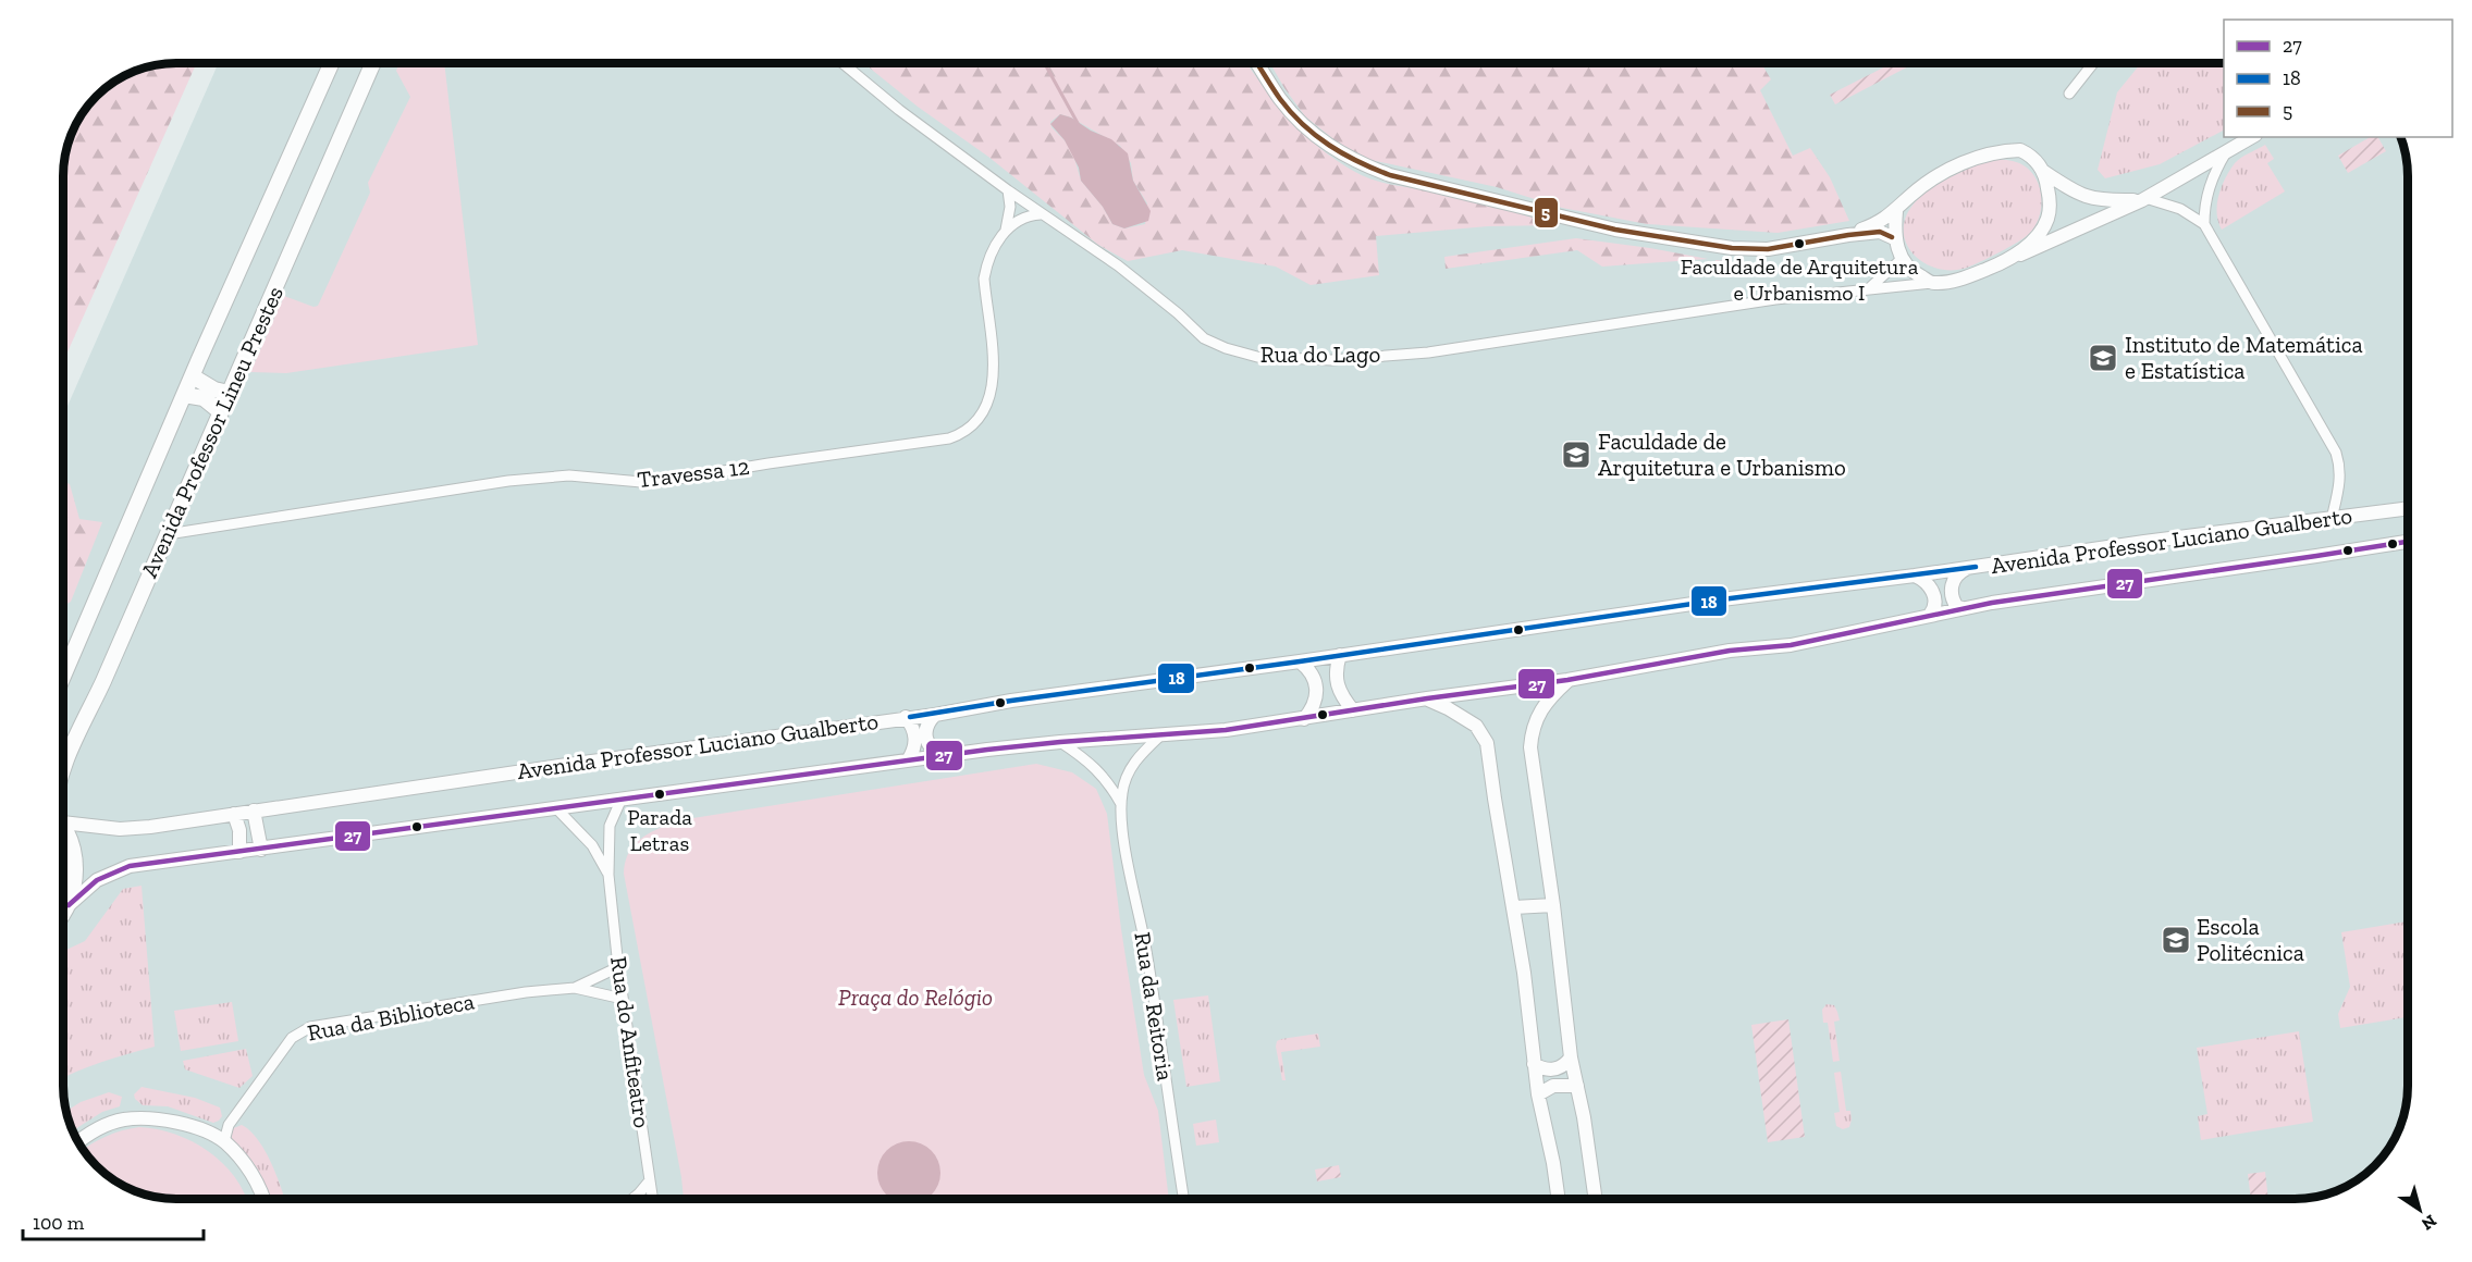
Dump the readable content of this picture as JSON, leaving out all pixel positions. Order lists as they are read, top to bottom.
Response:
{
  "streets": {
    "main road": ["Avenida Professor Lineu Prestes"],
    "street": [
      "Rua do Lago",
      "Travessa 12",
      "Avenida Professor Luciano Gualberto",
      "Rua da Reitoria",
      "Rua da Biblioteca",
      "Rua do Anfiteatro"
    ]
  },
  "crossings": [
    ["Rua do Lago", "Travessa 12"],
    ["Avenida Professor Lineu Prestes", "Travessa 12"],
    ["Avenida Professor Luciano Gualberto", "Rua da Reitoria"],
    ["Avenida Professor Luciano Gualberto", "Rua do Anfiteatro"],
    ["Rua da Biblioteca", "Rua do Anfiteatro"]
  ],
  "parks": ["Praça do Relógio"],
  "places": {
    "other": ["Faculdade de Arquitetura e Urbanismo I", "Parada Letras"],
    "school or university": ["Instituto de Matemática e Estatística", "Faculdade de Arquitetura e Urbanismo", "Escola Politécnica"]
  },
  "lines": ["transit line 5", "transit line 27", "transit line 18"],
  "legend": ["27", "18", "5"],
  "scale_bar": "100 m",
  "north": "bottom right"
}
